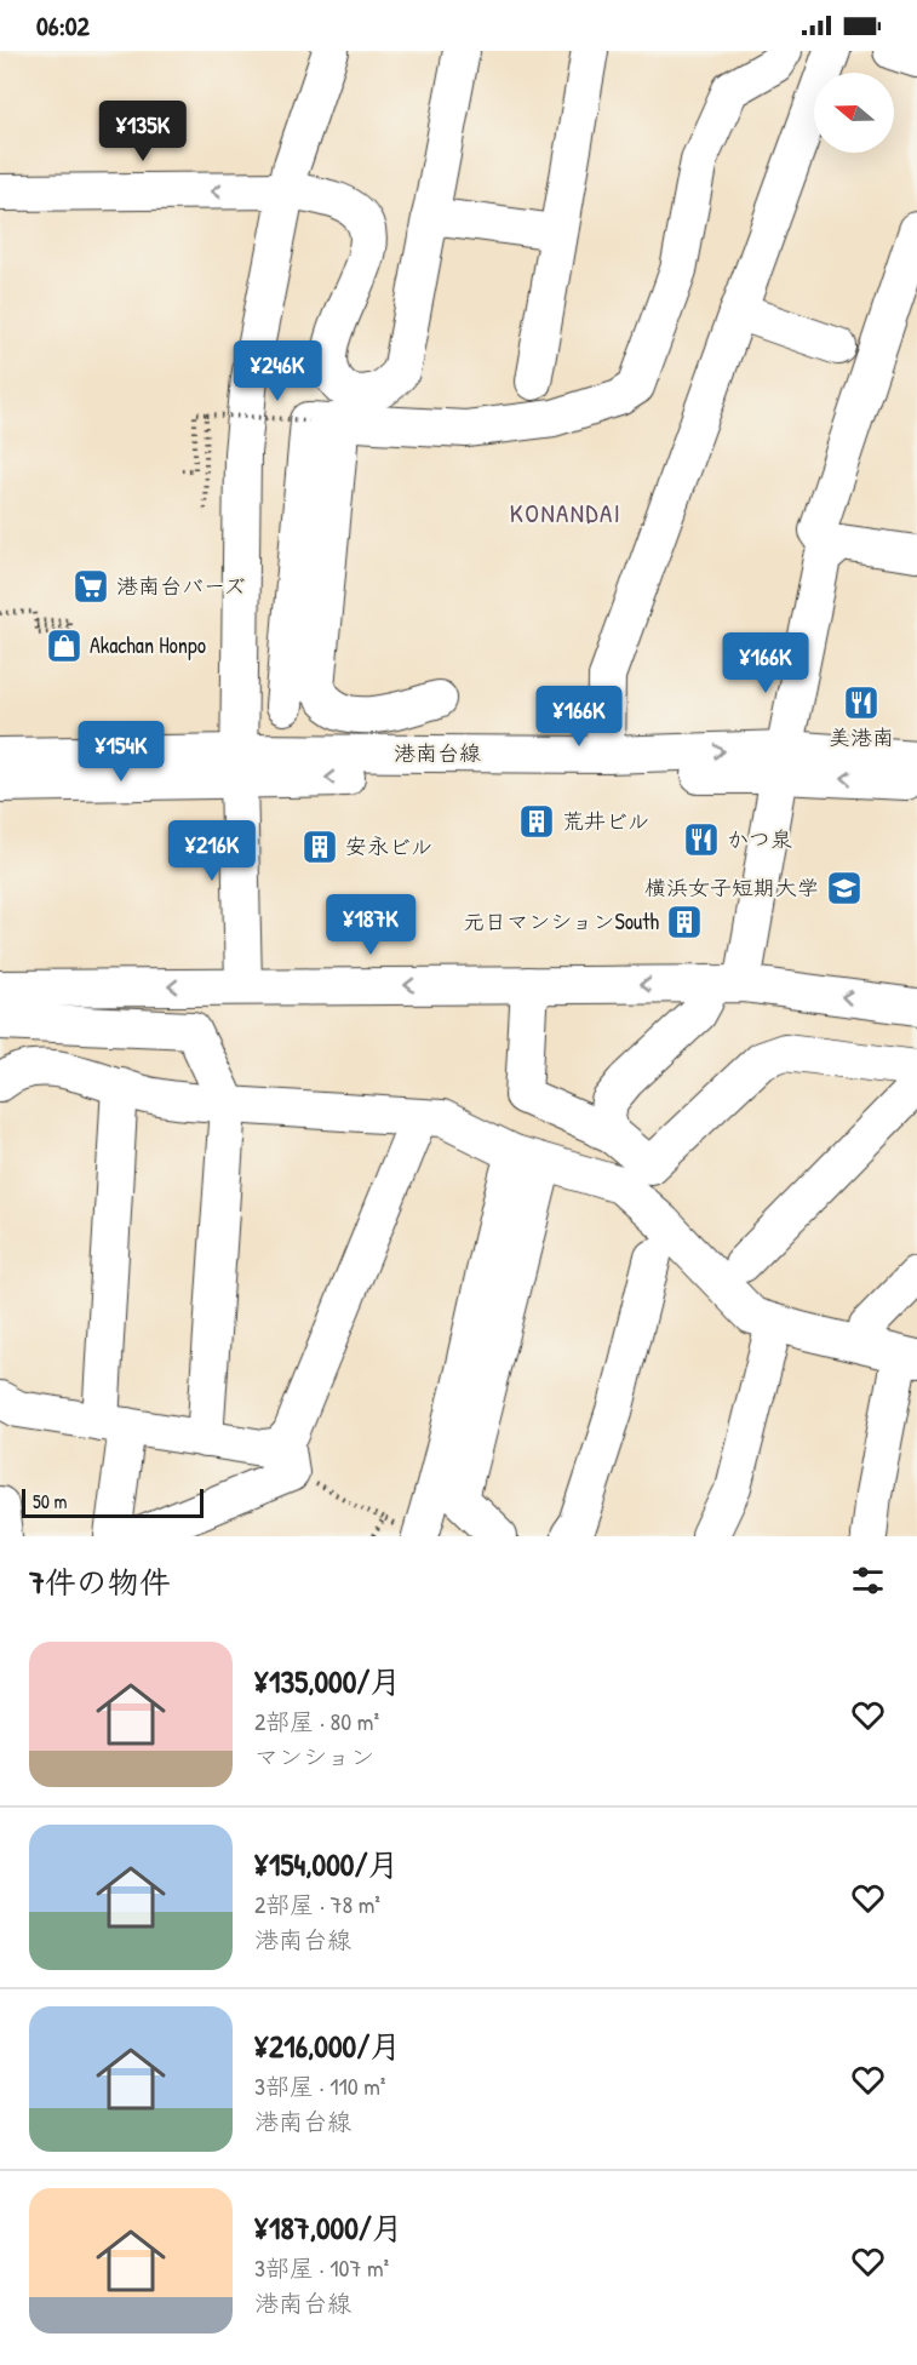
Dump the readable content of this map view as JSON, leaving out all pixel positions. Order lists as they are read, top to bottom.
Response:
{
  "streets": {
    "street": ["港南台線"]
  },
  "districts": ["KONANDAI"],
  "places": {
    "supermarket": ["港南台バーズ"],
    "shop": ["Akachan Honpo"],
    "restaurant": ["美港南", "かつ泉"],
    "building": ["荒井ビル", "安永ビル", "元日マンションSouth"],
    "school or university": ["横浜女子短期大学"]
  },
  "scale_bar": "50 m",
  "north": "left",
  "page": {
    "status": "06:02",
    "price": [
      "¥135K",
      "¥246K",
      "¥166K",
      "¥166K",
      "¥154K",
      "¥216K",
      "¥187K"
    ],
    "scale": "50 m",
    "heading": "7件の物件",
    "list": [
      {
        "name": "¥135,000/月",
        "note": "2部屋 · 80 m² · マンション"
      },
      {
        "name": "¥154,000/月",
        "note": "2部屋 · 78 m² · 港南台線"
      },
      {
        "name": "¥216,000/月",
        "note": "3部屋 · 110 m² · 港南台線"
      },
      {
        "name": "¥187,000/月",
        "note": "3部屋 · 107 m² · 港南台線"
      }
    ]
  }
}
